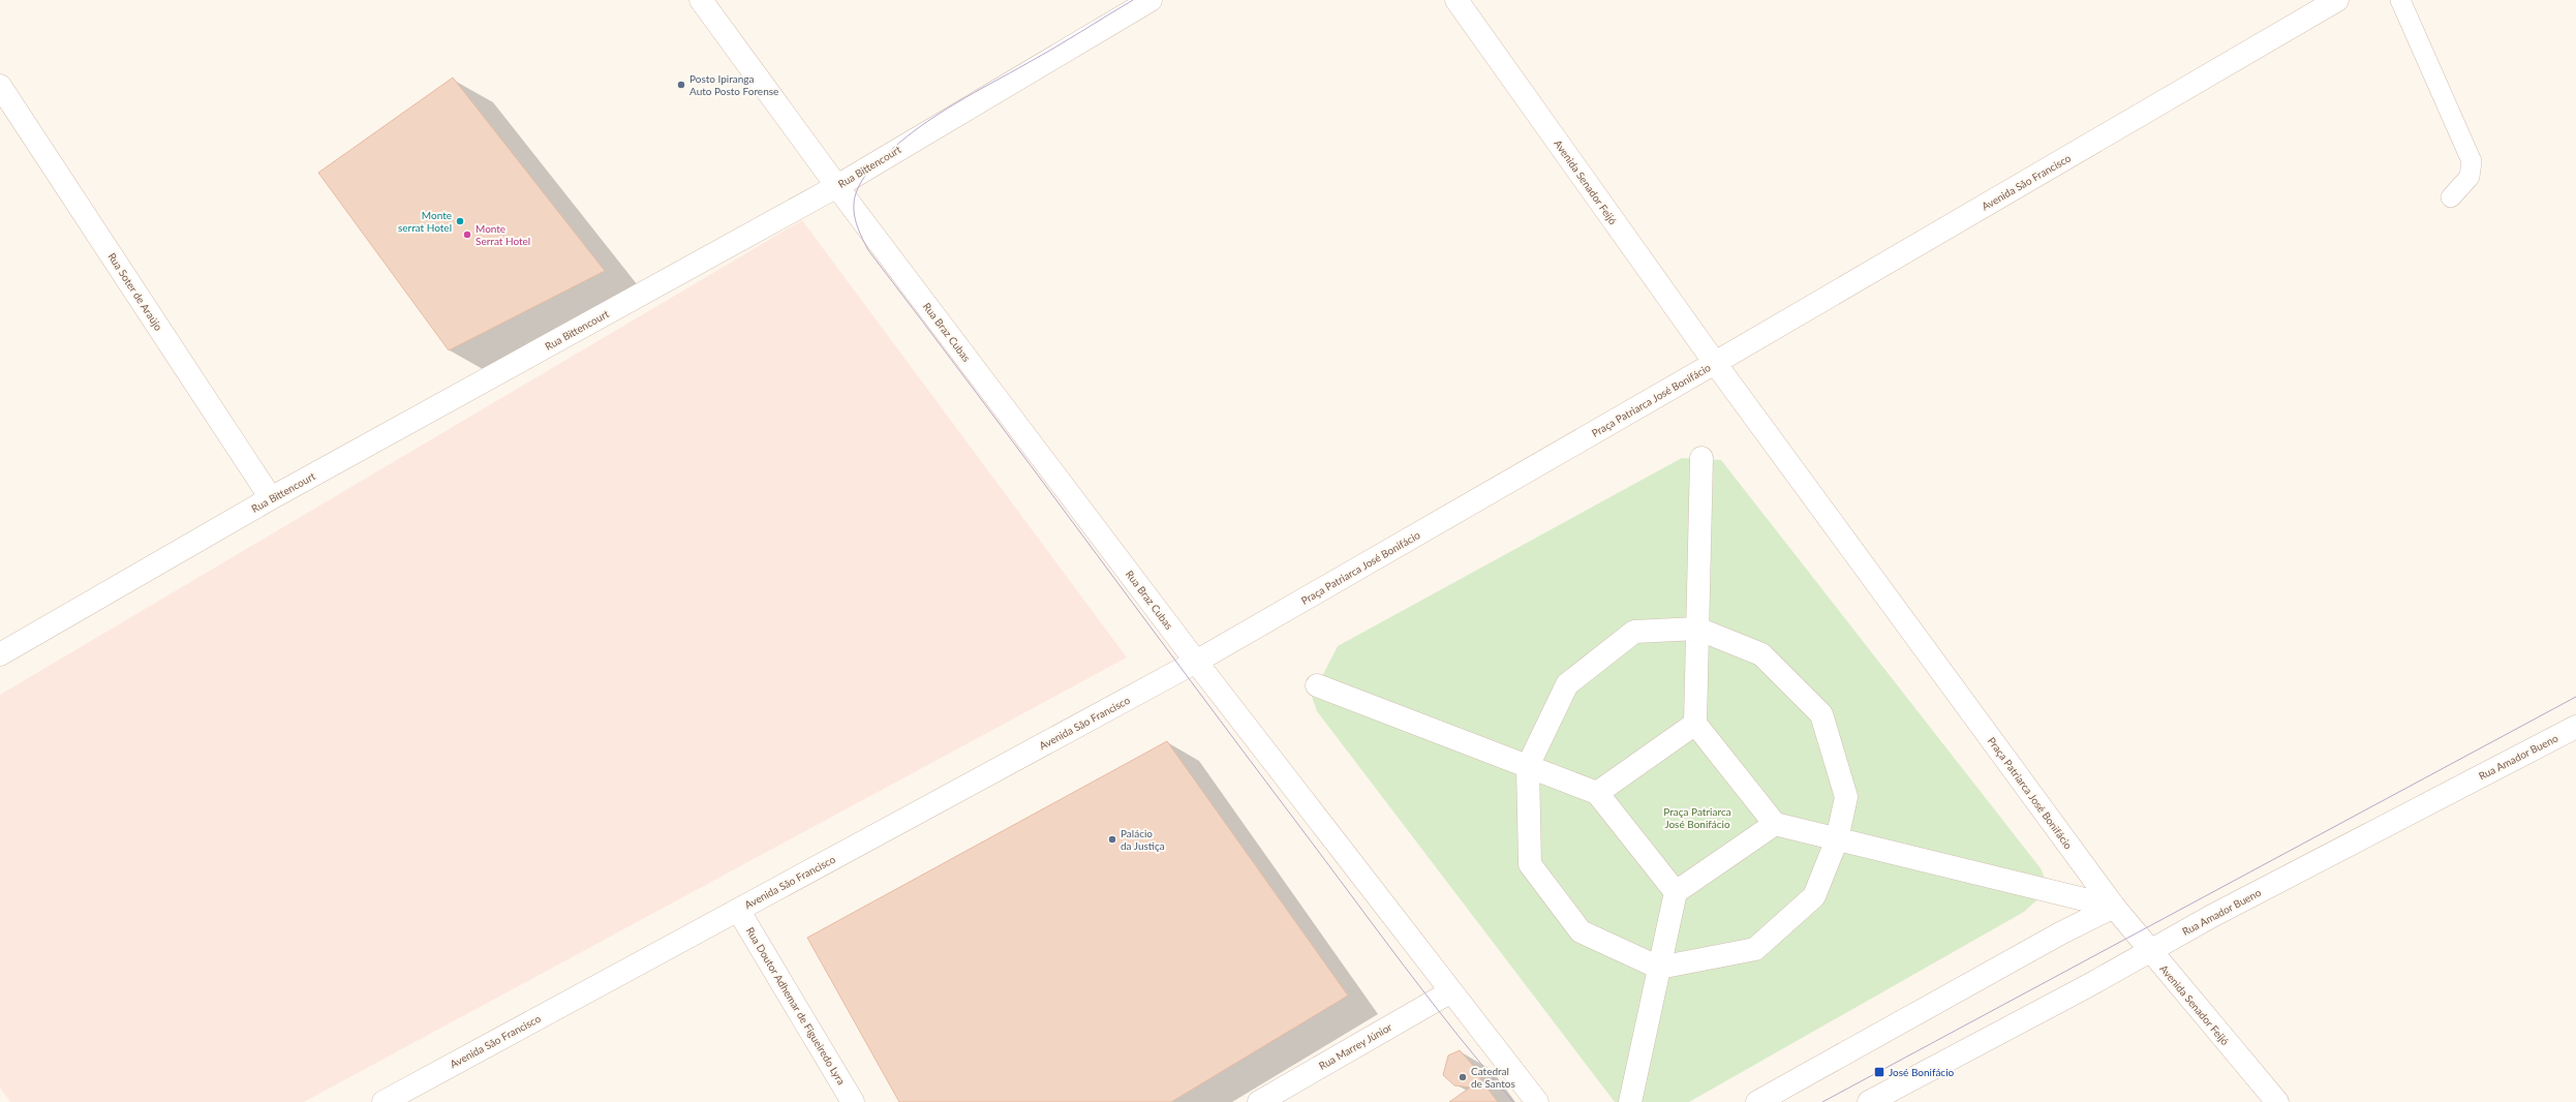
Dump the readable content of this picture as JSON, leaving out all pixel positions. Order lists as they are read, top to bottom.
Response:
{
  "streets": {
    "street": [
      "Rua Bittencourt",
      "Avenida Senador Feijó",
      "Avenida São Francisco",
      "Rua Soter de Araújo",
      "Rua Braz Cubas",
      "Praça Patriarca José Bonifácio",
      "Rua Amador Bueno",
      "Rua Doutor Adhemar de Figueiredo Lyra",
      "Rua Marrey Júnior"
    ]
  },
  "crossings": [
    ["Rua Bittencourt", "Rua Soter de Araújo"],
    ["Rua Bittencourt", "Rua Braz Cubas"],
    ["Avenida Senador Feijó", "Avenida São Francisco"],
    ["Avenida Senador Feijó", "Praça Patriarca José Bonifácio"],
    ["Avenida Senador Feijó", "Rua Amador Bueno"],
    ["Avenida São Francisco", "Rua Braz Cubas"],
    ["Avenida São Francisco", "Praça Patriarca José Bonifácio"],
    ["Avenida São Francisco", "Rua Doutor Adhemar de Figueiredo Lyra"],
    ["Rua Braz Cubas", "Praça Patriarca José Bonifácio"]
  ],
  "parks": ["Praça Patriarca José Bonifácio"],
  "places": {
    "other": [
      "Posto Ipiranga Auto Posto Forense",
      "Monte serrat Hotel",
      "Monte Serrat Hotel",
      "Palácio da Justiça",
      "Catedral de Santos"
    ],
    "transit": ["José Bonifácio"]
  }
}
